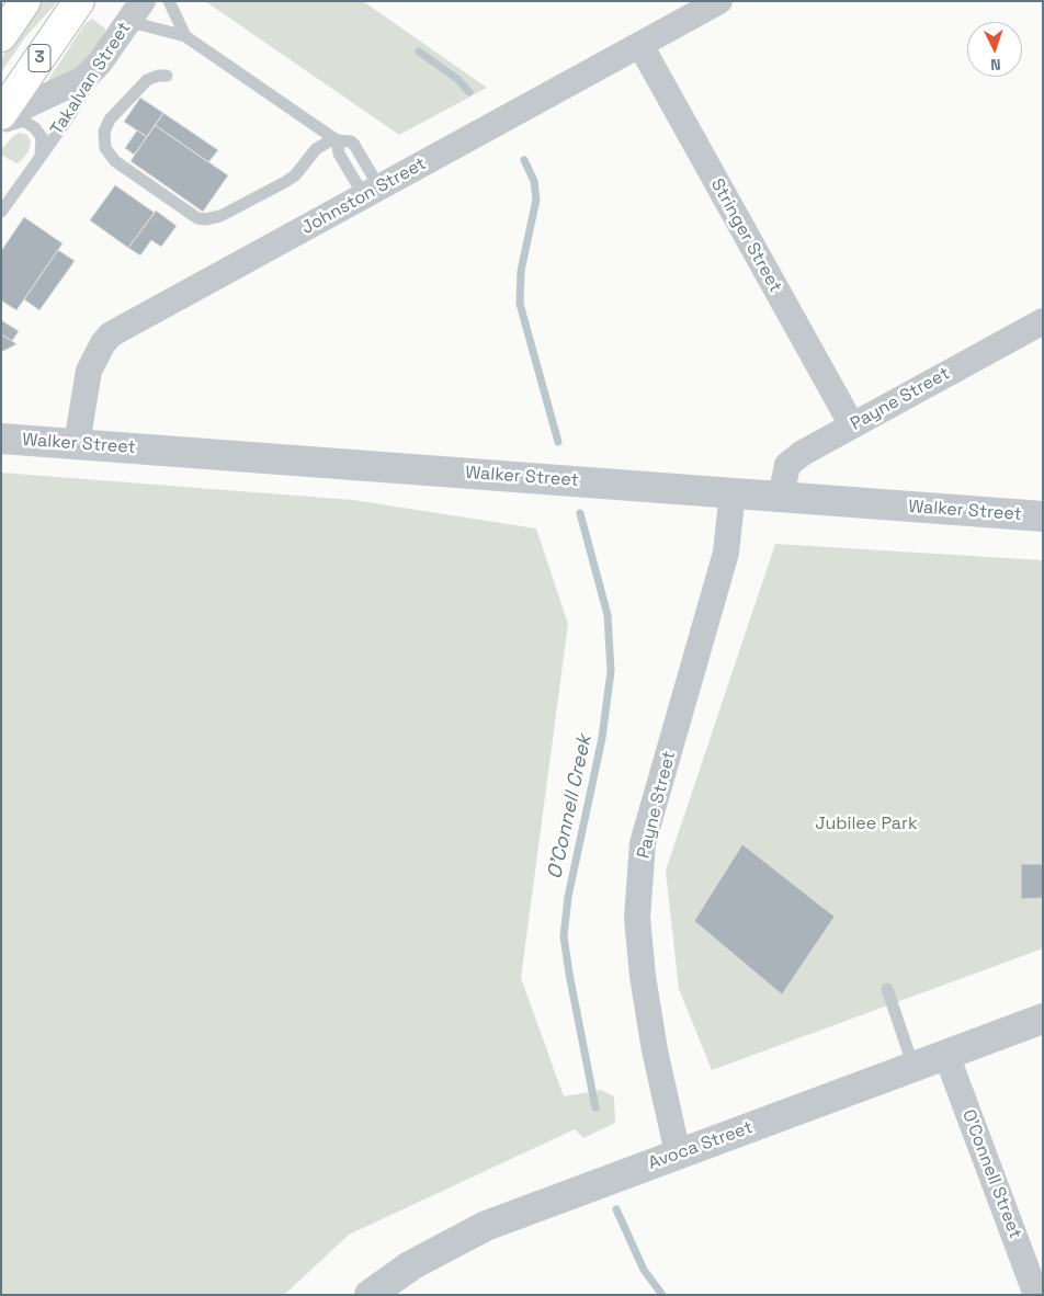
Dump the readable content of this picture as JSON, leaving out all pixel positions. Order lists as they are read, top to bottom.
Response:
{
  "streets": {
    "highway": ["3"],
    "street": [
      "Takalvan Street",
      "Johnston Street",
      "Stringer Street",
      "Payne Street",
      "Walker Street",
      "Avoca Street",
      "O'Connell Street"
    ]
  },
  "crossings": [
    ["Johnston Street", "Stringer Street"],
    ["Johnston Street", "Walker Street"],
    ["Stringer Street", "Payne Street"],
    ["Payne Street", "Walker Street"],
    ["Payne Street", "Avoca Street"],
    ["Avoca Street", "O'Connell Street"]
  ],
  "water": ["O'Connell Creek"],
  "parks": ["Jubilee Park"],
  "north": "bottom"
}
